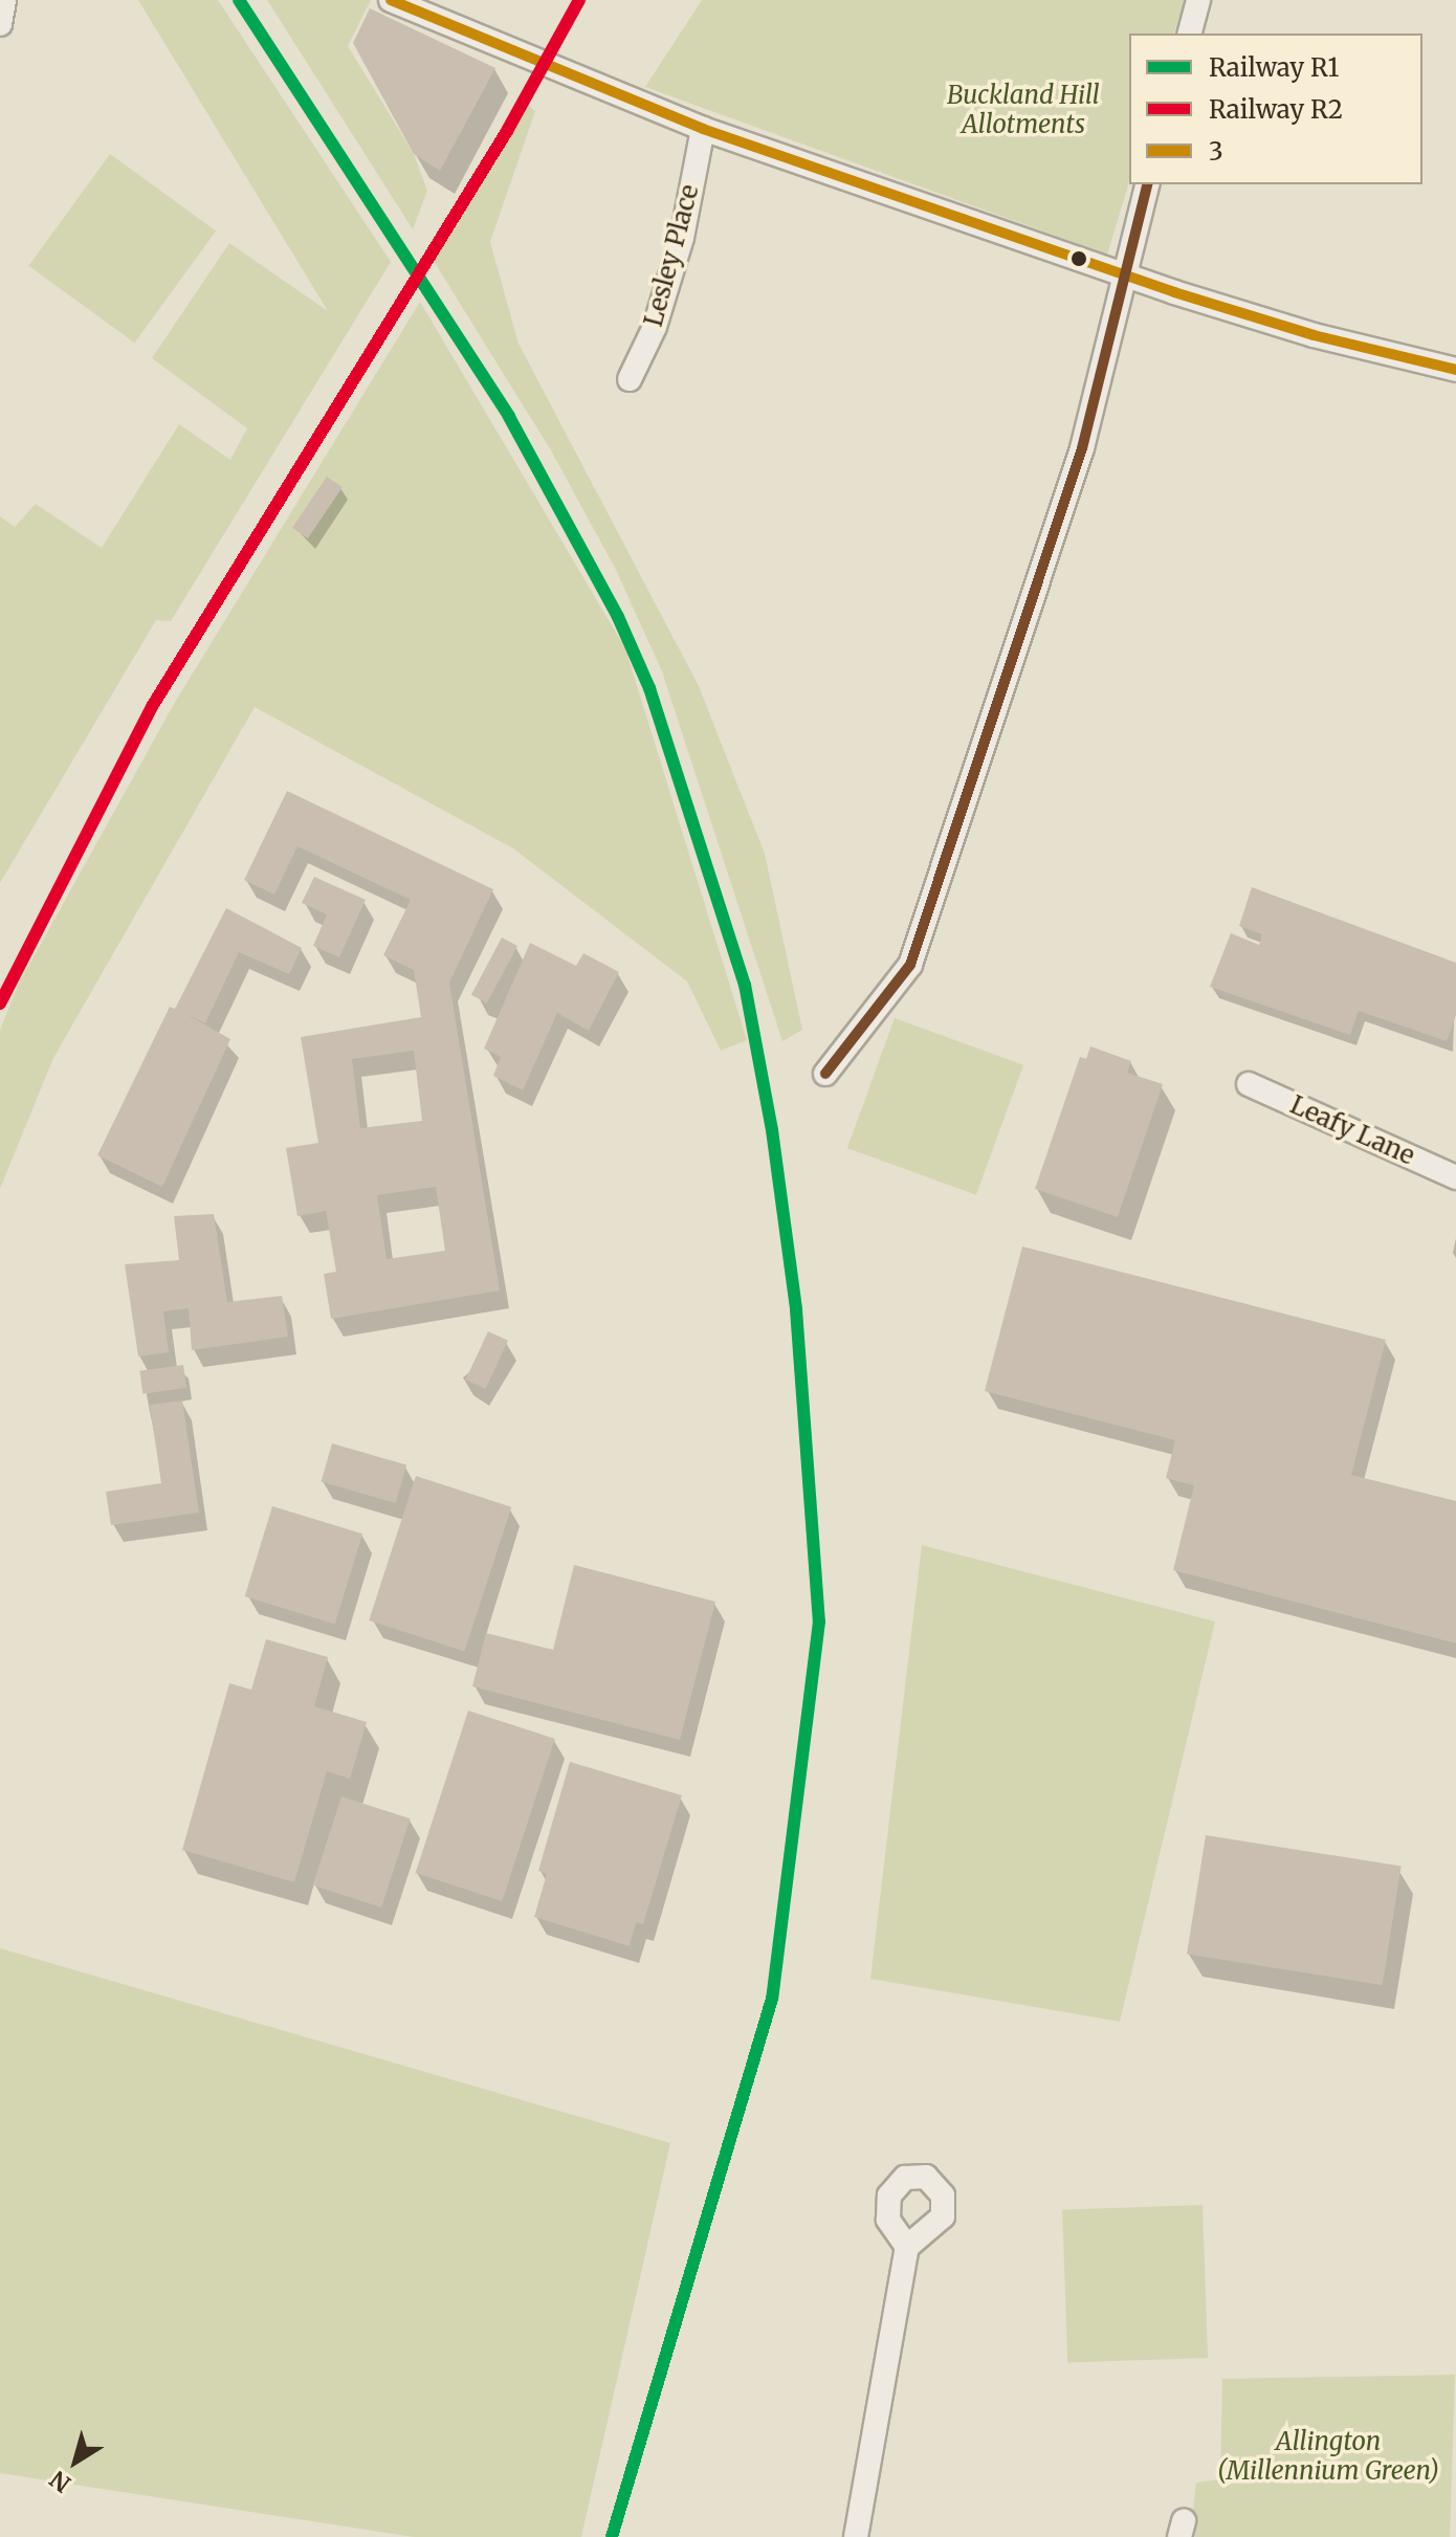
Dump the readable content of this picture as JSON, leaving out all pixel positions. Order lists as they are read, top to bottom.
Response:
{
  "streets": {
    "street": ["Lesley Place", "Leafy Lane"]
  },
  "parks": ["Buckland Hill Allotments", "Allington (Millennium Green)"],
  "lines": ["rail line R1", "rail line R2", "transit line 3"],
  "legend": ["Railway R1", "Railway R2", "3"],
  "north": "bottom left"
}
